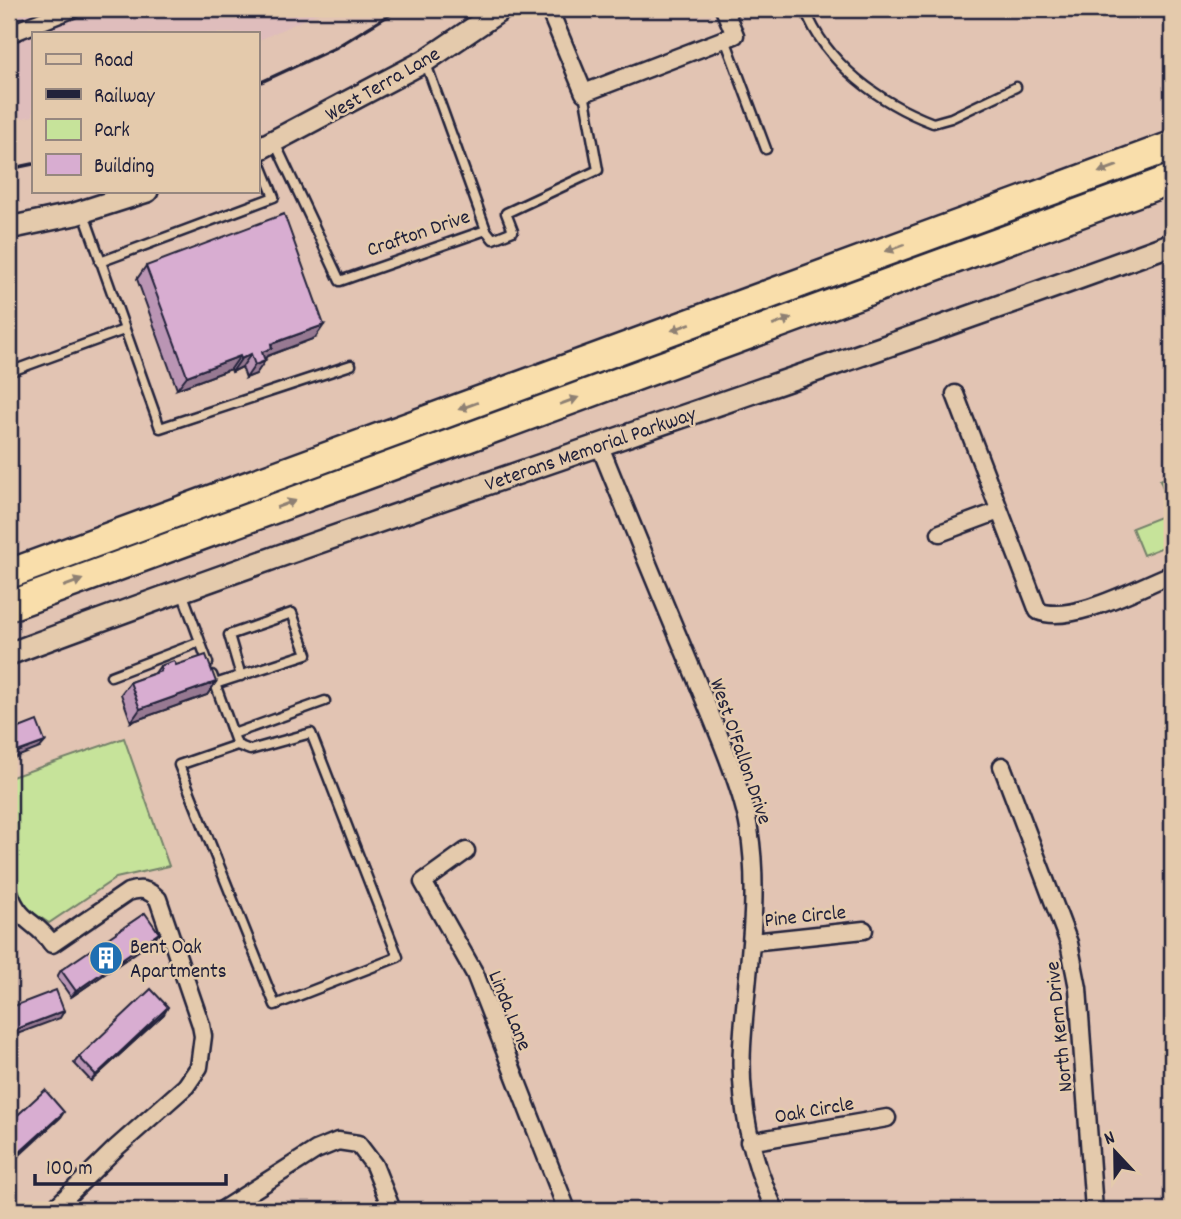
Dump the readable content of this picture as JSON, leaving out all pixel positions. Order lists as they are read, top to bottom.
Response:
{
  "streets": {
    "street": [
      "West Terra Lane",
      "Veterans Memorial Parkway",
      "West O'Fallon Drive",
      "Pine Circle",
      "Linda Lane",
      "North Kern Drive",
      "Oak Circle"
    ],
    "lane": ["Crafton Drive"]
  },
  "crossings": [
    ["West Terra Lane", "Crafton Drive"],
    ["Veterans Memorial Parkway", "West O'Fallon Drive"],
    ["West O'Fallon Drive", "Pine Circle"],
    ["West O'Fallon Drive", "Oak Circle"]
  ],
  "places": {
    "building": ["Bent Oak Apartments"]
  },
  "legend": [
    "Road",
    "Railway",
    "Park",
    "Building"
  ],
  "scale_bar": "100 m",
  "north": "top"
}
